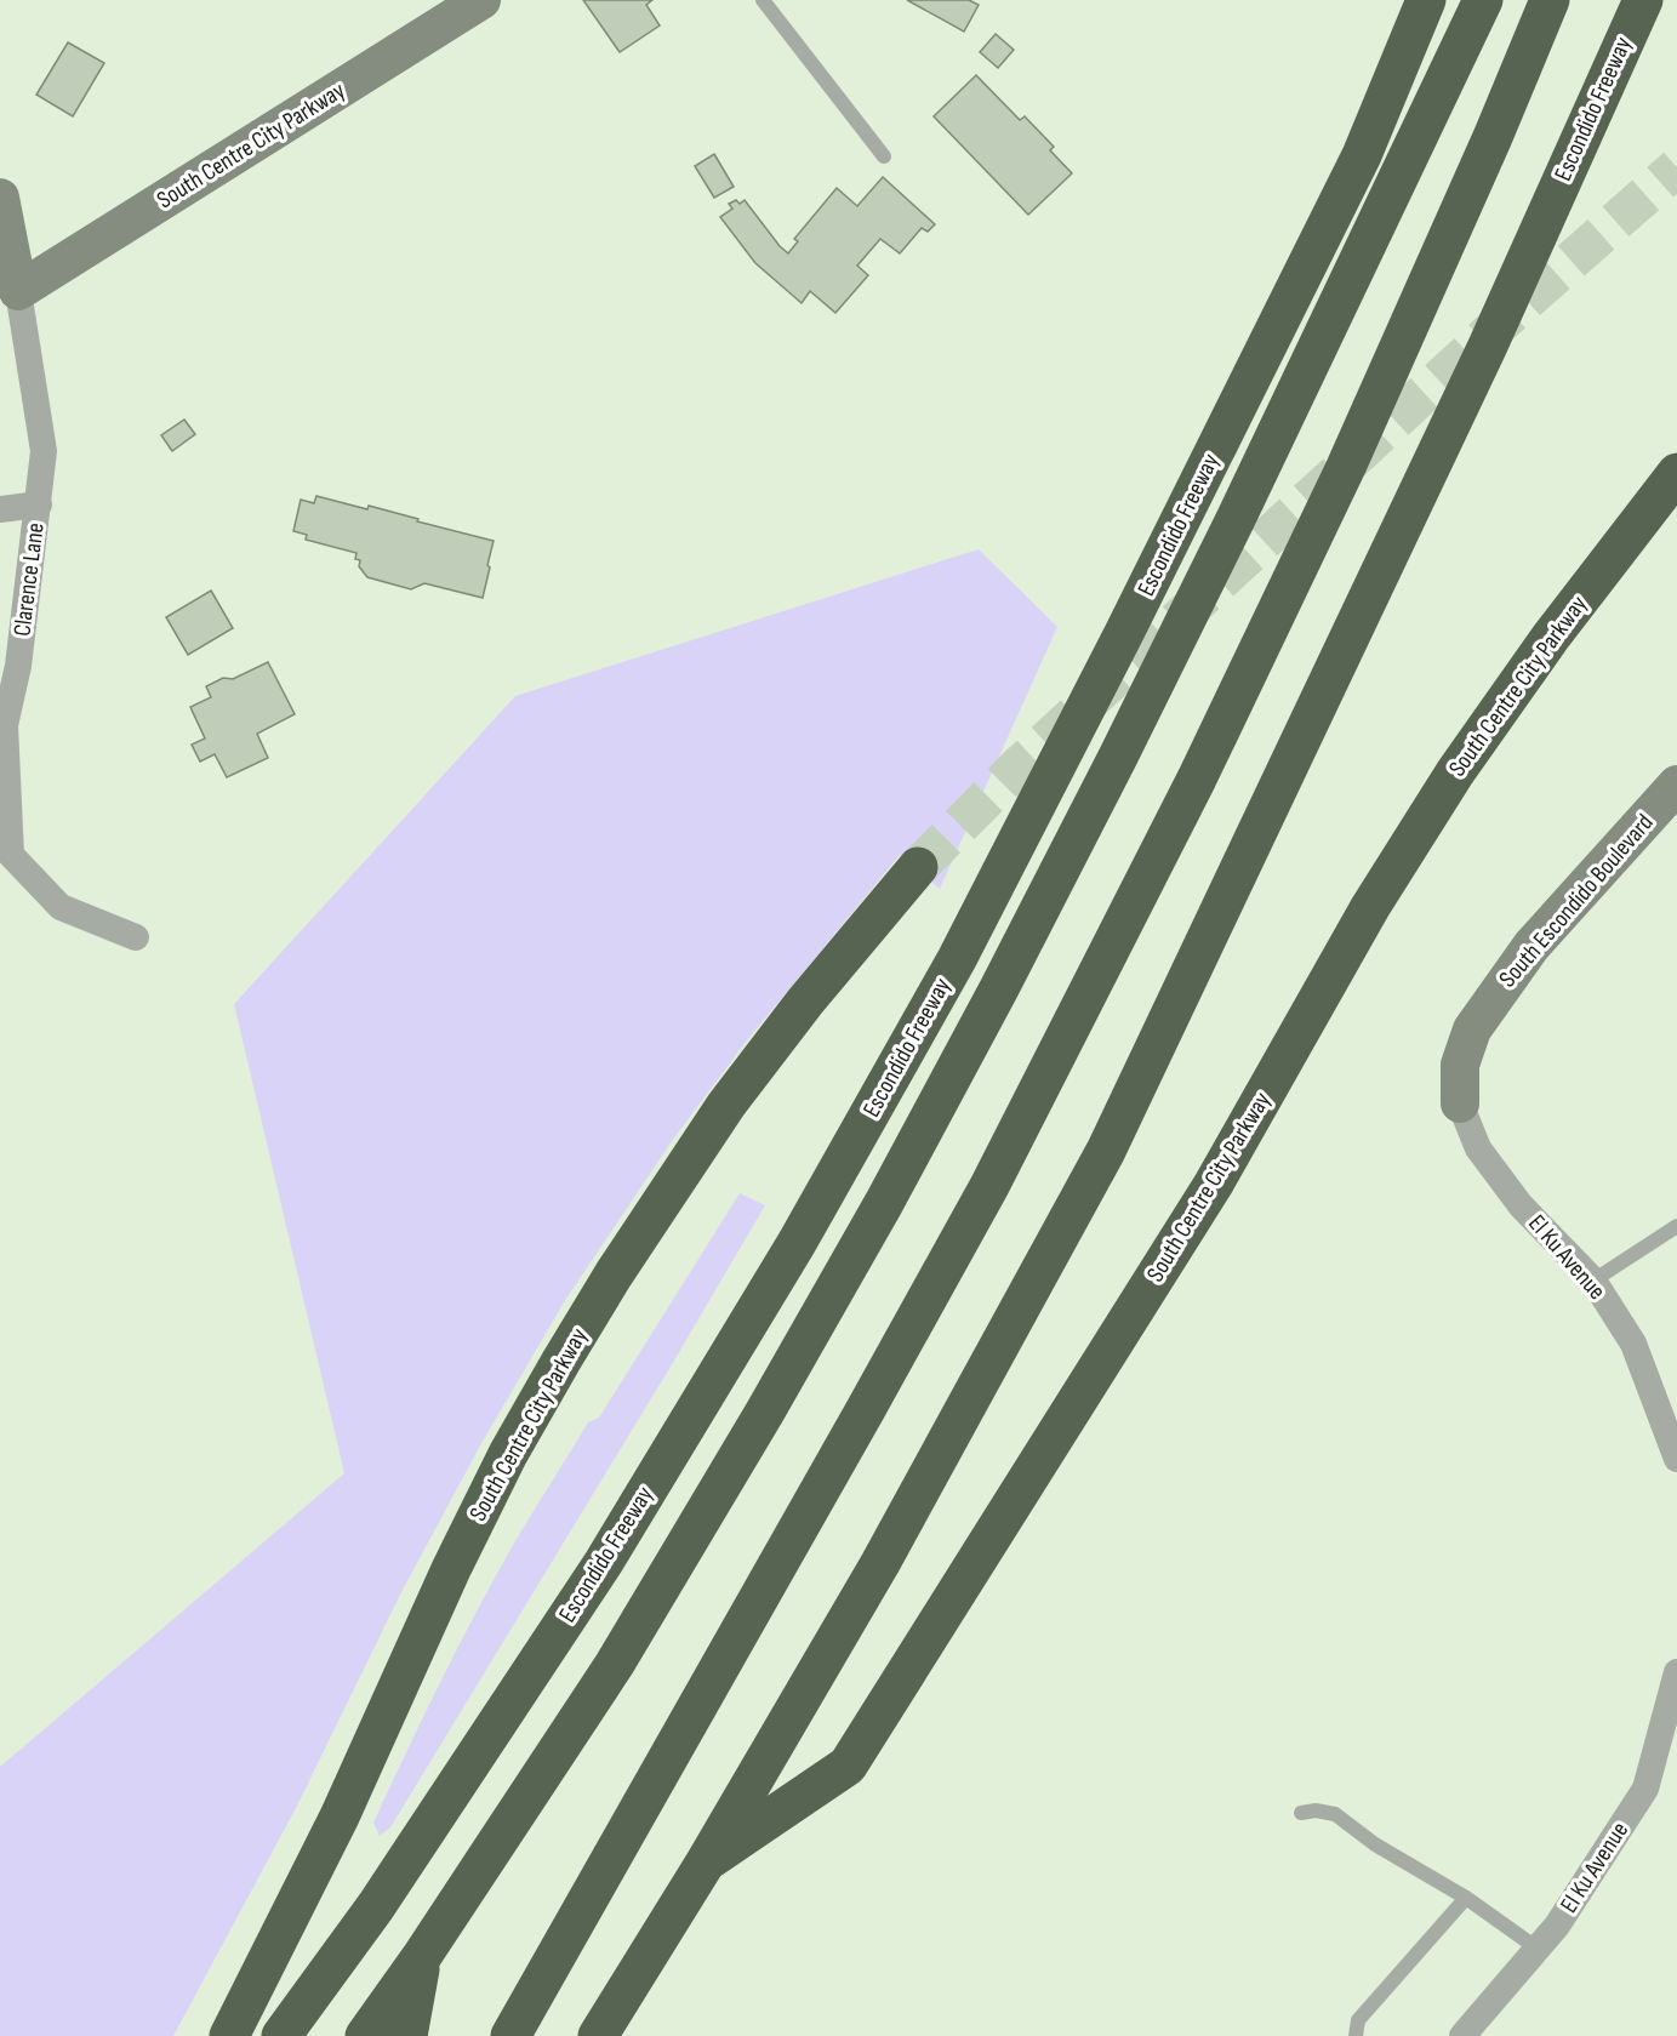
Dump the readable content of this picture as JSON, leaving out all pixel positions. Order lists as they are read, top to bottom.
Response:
{
  "streets": {
    "highway": ["Escondido Freeway", "South Centre City Parkway"],
    "street": ["Clarence Lane", "South Escondido Boulevard", "El Ku Avenue"]
  },
  "crossings": [
    ["Escondido Freeway", "South Centre City Parkway"],
    ["South Centre City Parkway", "Clarence Lane"],
    ["South Escondido Boulevard", "El Ku Avenue"]
  ]
}
